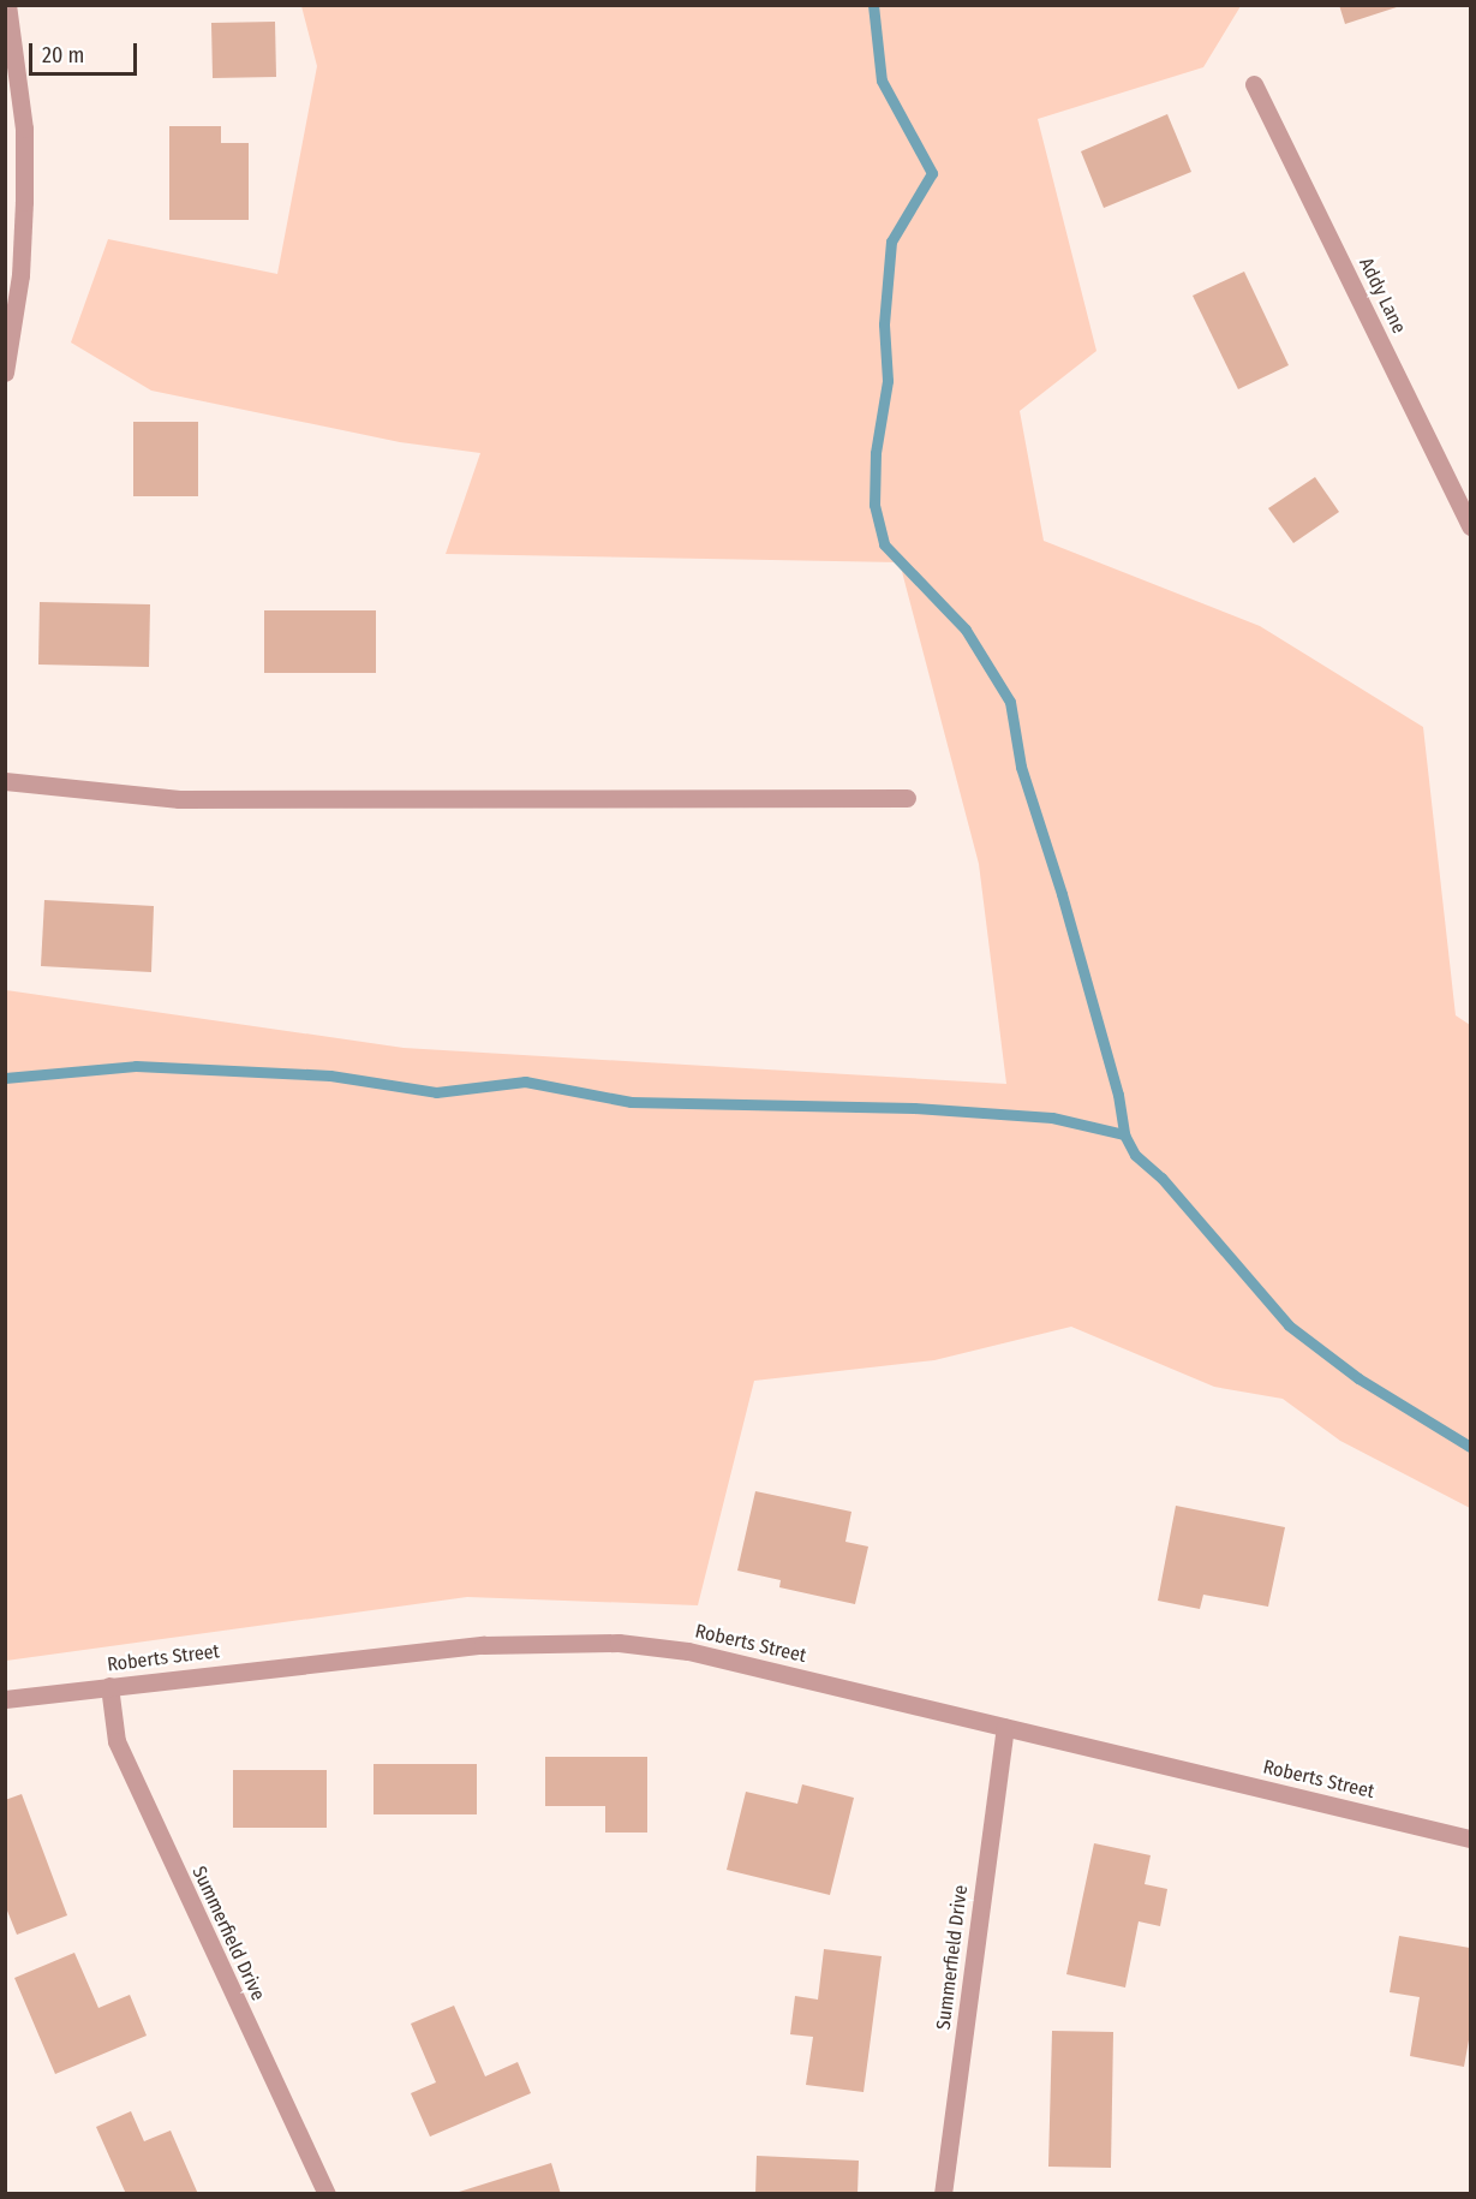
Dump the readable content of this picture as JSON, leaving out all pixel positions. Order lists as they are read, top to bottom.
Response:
{
  "streets": {
    "street": ["Addy Lane", "Roberts Street", "Summerfield Drive"]
  },
  "crossings": [
    ["Roberts Street", "Summerfield Drive"]
  ],
  "scale_bar": "20 m"
}
